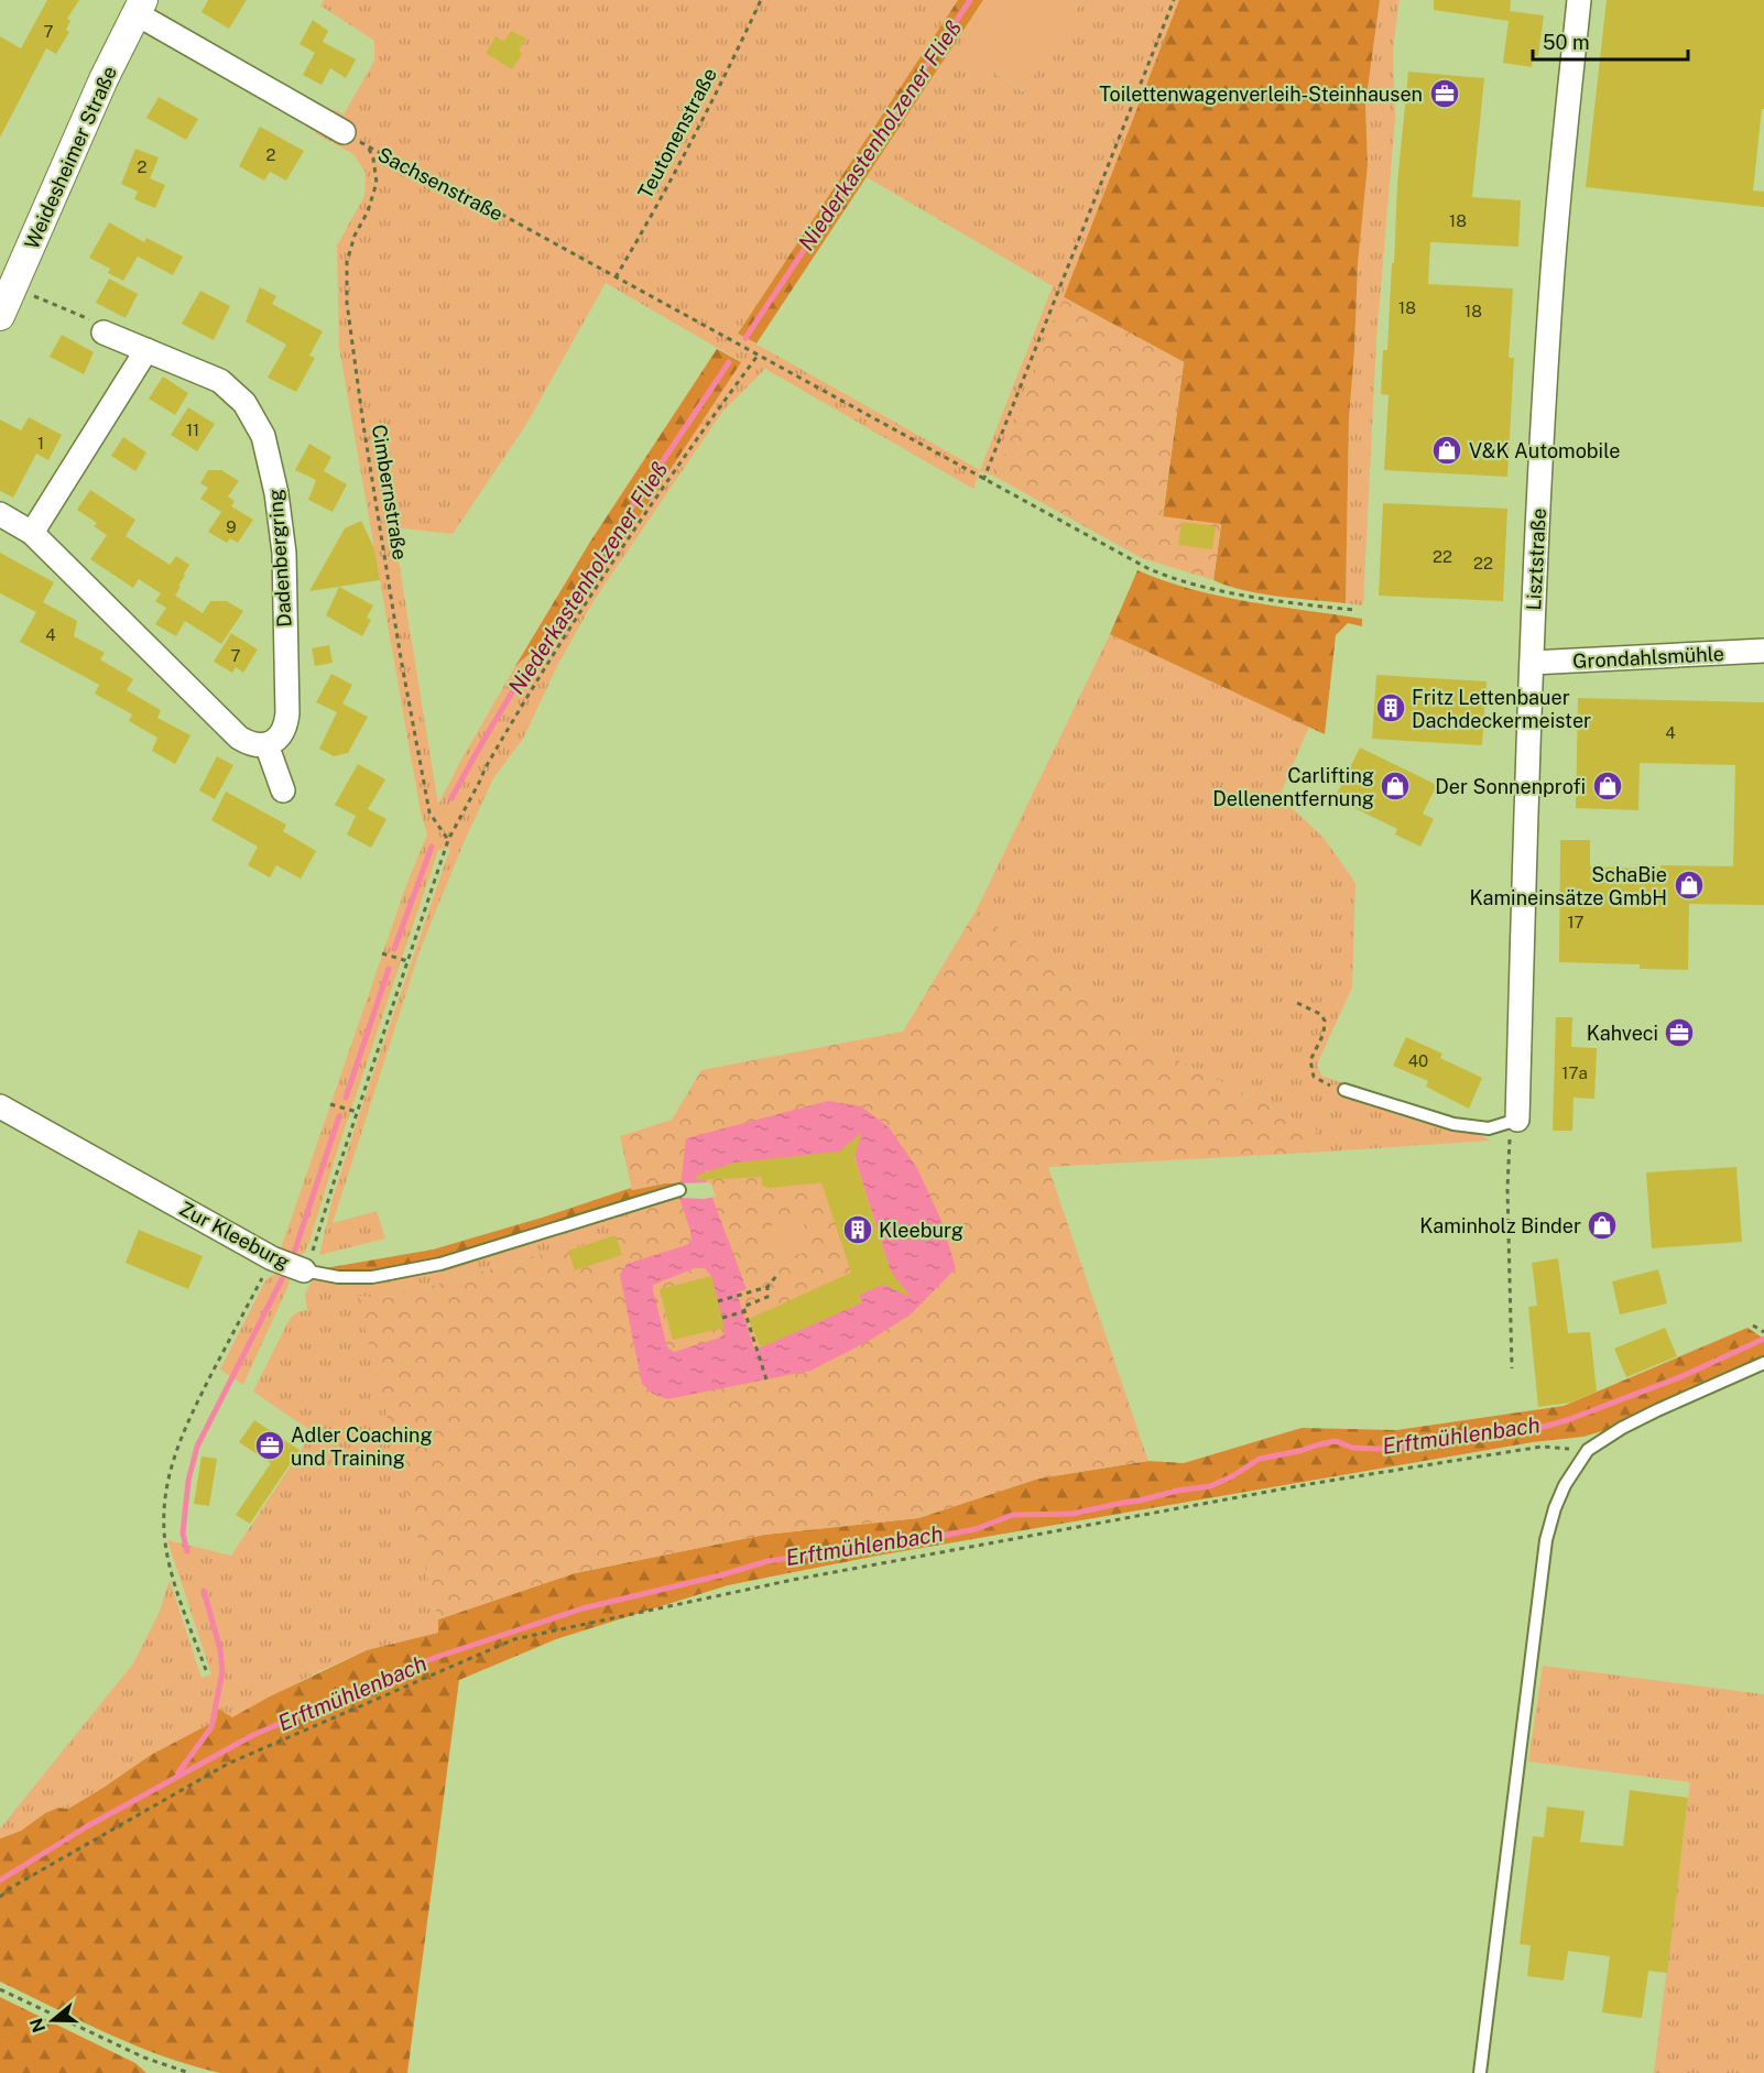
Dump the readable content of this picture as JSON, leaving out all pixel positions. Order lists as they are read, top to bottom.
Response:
{
  "streets": {
    "street": [
      "Weidesheimer Straße",
      "Dadenbergring",
      "Lisztstraße",
      "Grondahlsmühle",
      "Zur Kleeburg"
    ],
    "path": ["Teutonenstraße", "Sachsenstraße", "Cimbernstraße"]
  },
  "crossings": [
    ["Teutonenstraße", "Sachsenstraße"],
    ["Sachsenstraße", "Cimbernstraße"],
    ["Lisztstraße", "Grondahlsmühle"]
  ],
  "water": ["Niederkastenholzener Fließ", "Erftmühlenbach"],
  "places": {
    "office": ["Toilettenwagenverleih-Steinhausen", "Kahveci", "Adler Coaching und Training"],
    "shop": [
      "V&K Automobile",
      "Carlifting Dellenentfernung",
      "Der Sonnenprofi",
      "SchaBie Kamineinsätze GmbH",
      "Kaminholz Binder"
    ],
    "building": ["Fritz Lettenbauer Dachdeckermeister", "Kleeburg"]
  },
  "house_numbers": [
    "7",
    "2",
    "2",
    "18",
    "18",
    "18",
    "11",
    "1",
    "9",
    "22",
    "22",
    "4",
    "7",
    "4",
    "17",
    "40",
    "17a"
  ],
  "scale_bar": "50 m",
  "north": "left"
}
